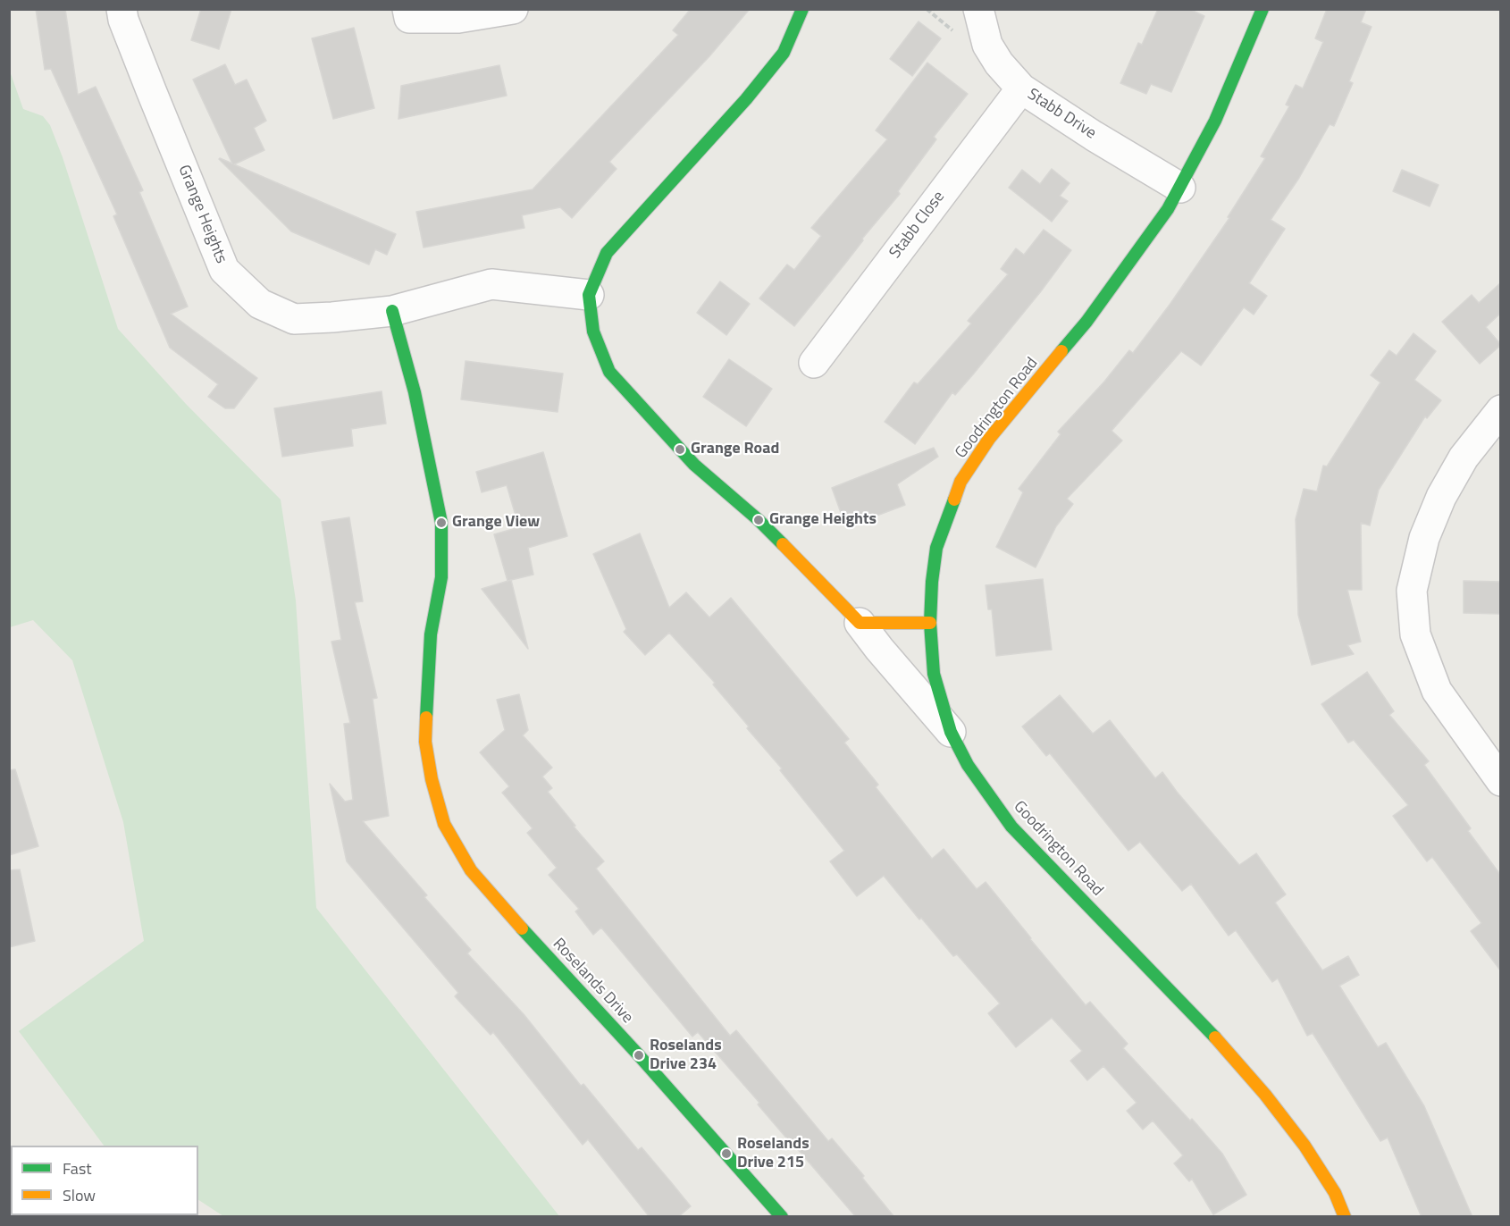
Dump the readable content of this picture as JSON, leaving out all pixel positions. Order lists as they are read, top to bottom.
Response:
{
  "streets": {
    "street": [
      "Stabb Drive",
      "Grange Heights",
      "Stabb Close",
      "Goodrington Road",
      "Roselands Drive"
    ]
  },
  "crossings": [
    ["Stabb Drive", "Stabb Close"],
    ["Stabb Drive", "Goodrington Road"],
    ["Grange Heights", "Roselands Drive"]
  ],
  "places": [
    "Grange Road",
    "Grange Heights",
    "Grange View",
    "Roselands Drive 234",
    "Roselands Drive 215"
  ],
  "legend": ["Fast", "Slow"]
}
